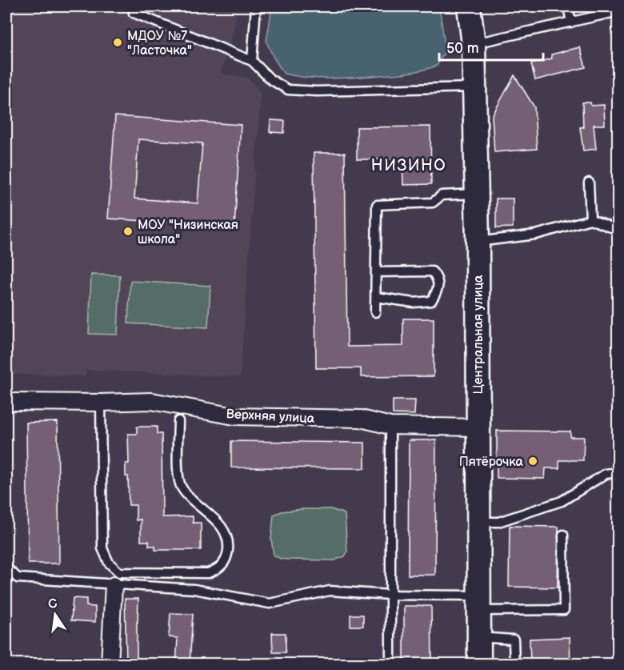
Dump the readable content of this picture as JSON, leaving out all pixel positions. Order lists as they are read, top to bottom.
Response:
{
  "streets": {
    "street": ["Центральная улица", "Верхняя улица"]
  },
  "crossings": [
    ["Центральная улица", "Верхняя улица"]
  ],
  "districts": ["НИЗИНО"],
  "places": ["МДОУ №7 \"Ласточка\"", "МОУ \"Низинская школа\"", "Пятёрочка"],
  "scale_bar": "50 m",
  "north": "top"
}
